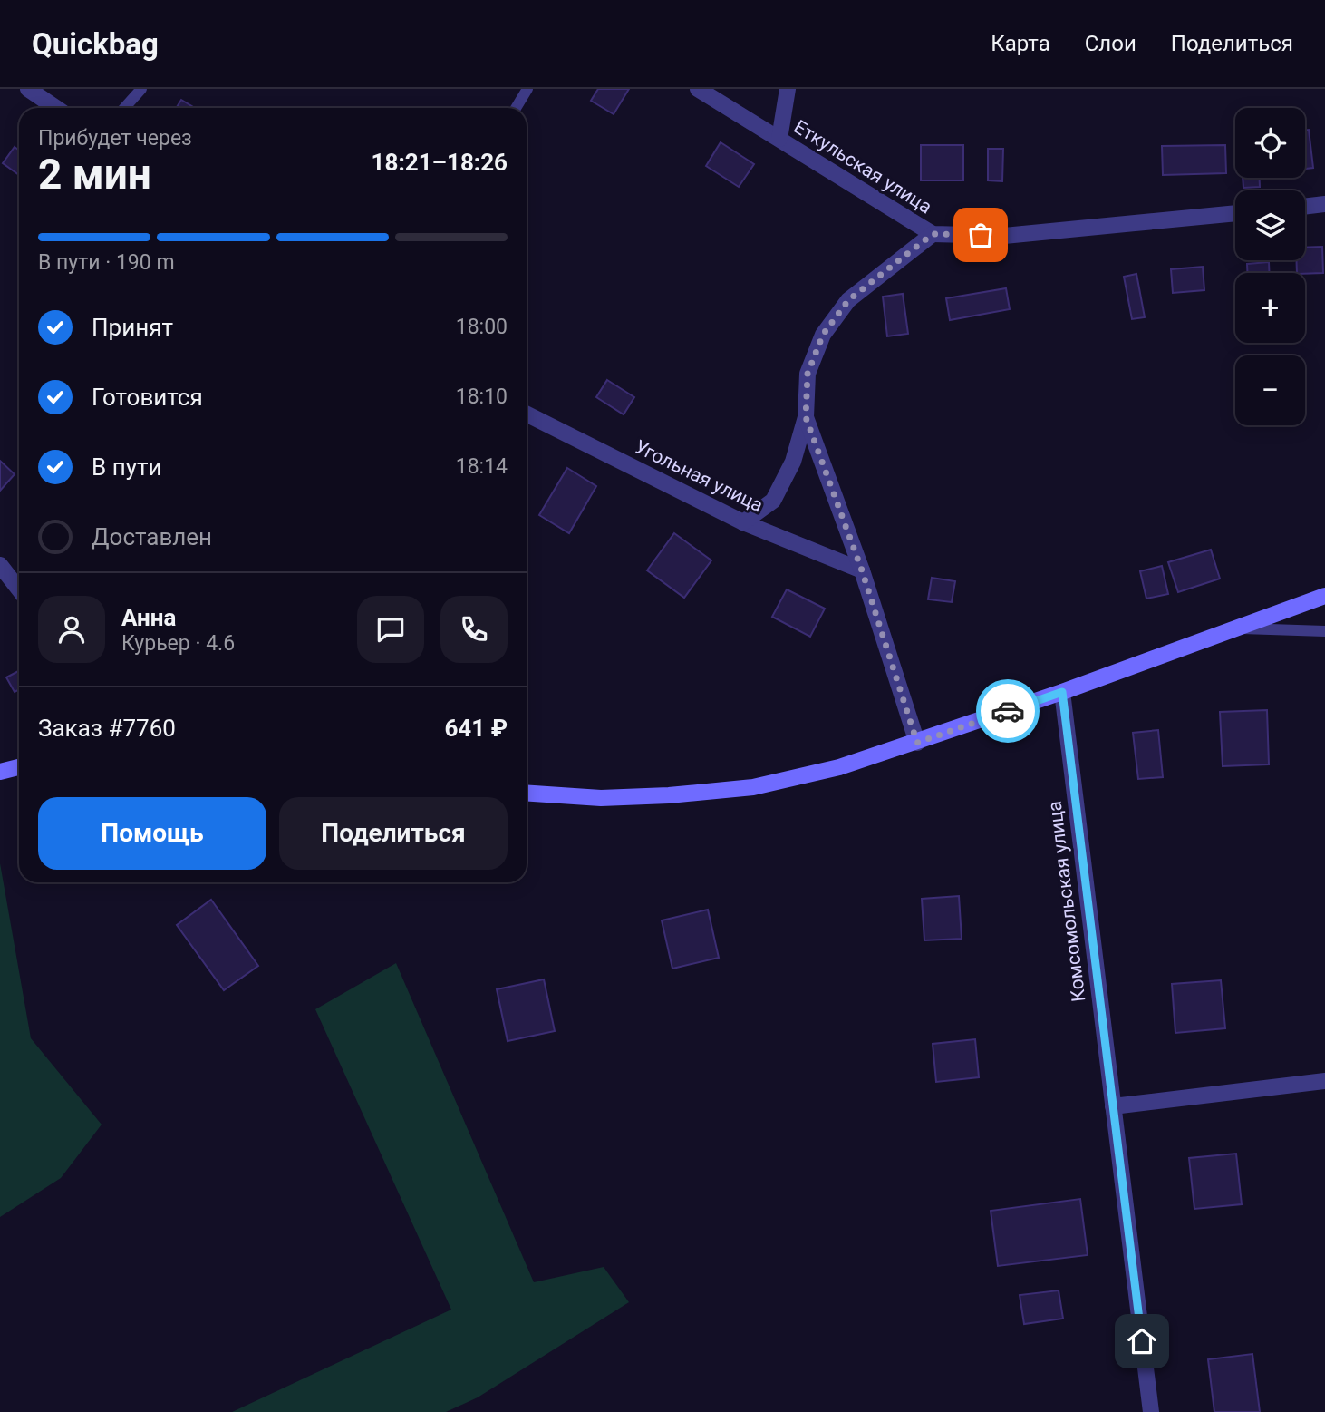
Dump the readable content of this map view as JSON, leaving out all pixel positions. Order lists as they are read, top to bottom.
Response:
{
  "streets": {
    "street": ["Еткульская улица", "Угольная улица", "Комсомольская улица"]
  },
  "page": {
    "header": "Quickbag",
    "nav": ["Карта", "Слои", "Поделиться"],
    "map_buttons": ["+", "−"],
    "heading": ["2 мин", "Прибудет через", "18:21–18:26"],
    "panel": [
      "Анна",
      "Курьер · 4.6",
      "Заказ #7760",
      "641 ₽"
    ],
    "bar": "В пути · 190 m",
    "list": [
      ["Принят", "18:00"],
      ["Готовится", "18:10"],
      ["В пути", "18:14"],
      "Доставлен"
    ],
    "buttons": ["Помощь", "Поделиться"]
  }
}
